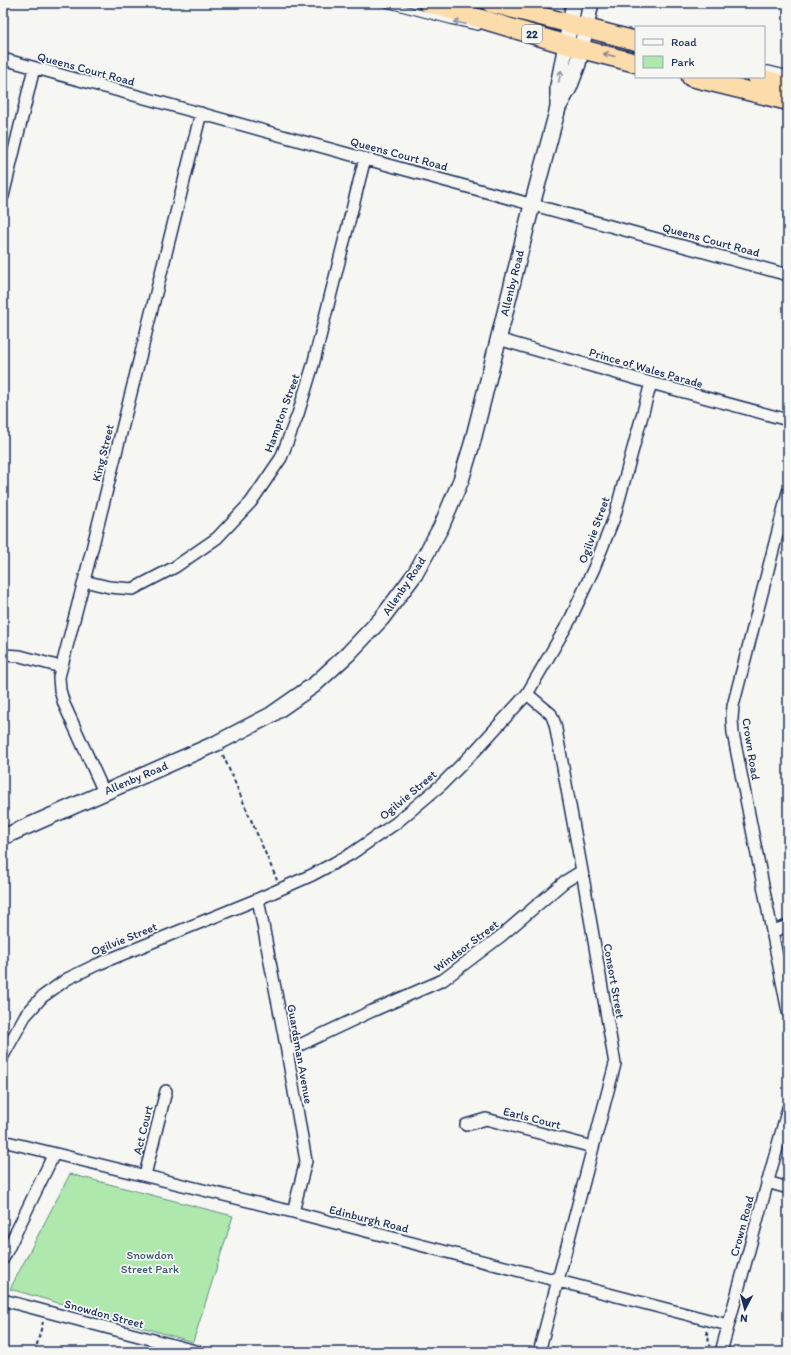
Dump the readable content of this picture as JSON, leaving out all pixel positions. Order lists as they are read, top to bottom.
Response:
{
  "streets": {
    "highway": ["22"],
    "main road": ["Allenby Road"],
    "street": [
      "Queens Court Road",
      "Prince of Wales Parade",
      "Hampton Street",
      "King Street",
      "Ogilvie Street",
      "Crown Road",
      "Windsor Street",
      "Consort Street",
      "Guardsman Avenue",
      "Earls Court",
      "Act Court",
      "Edinburgh Road",
      "Snowdon Street"
    ]
  },
  "crossings": [
    ["22", "Allenby Road"],
    ["Queens Court Road", "Allenby Road"],
    ["Queens Court Road", "Hampton Street"],
    ["Queens Court Road", "King Street"],
    ["Allenby Road", "Prince of Wales Parade"],
    ["Allenby Road", "King Street"],
    ["Prince of Wales Parade", "Ogilvie Street"],
    ["Hampton Street", "King Street"],
    ["Ogilvie Street", "Consort Street"],
    ["Ogilvie Street", "Guardsman Avenue"],
    ["Crown Road", "Edinburgh Road"],
    ["Windsor Street", "Consort Street"],
    ["Windsor Street", "Guardsman Avenue"],
    ["Consort Street", "Earls Court"],
    ["Consort Street", "Edinburgh Road"],
    ["Guardsman Avenue", "Edinburgh Road"],
    ["Act Court", "Edinburgh Road"]
  ],
  "parks": ["Snowdon Street Park"],
  "legend": ["Road", "Park"],
  "north": "bottom"
}
